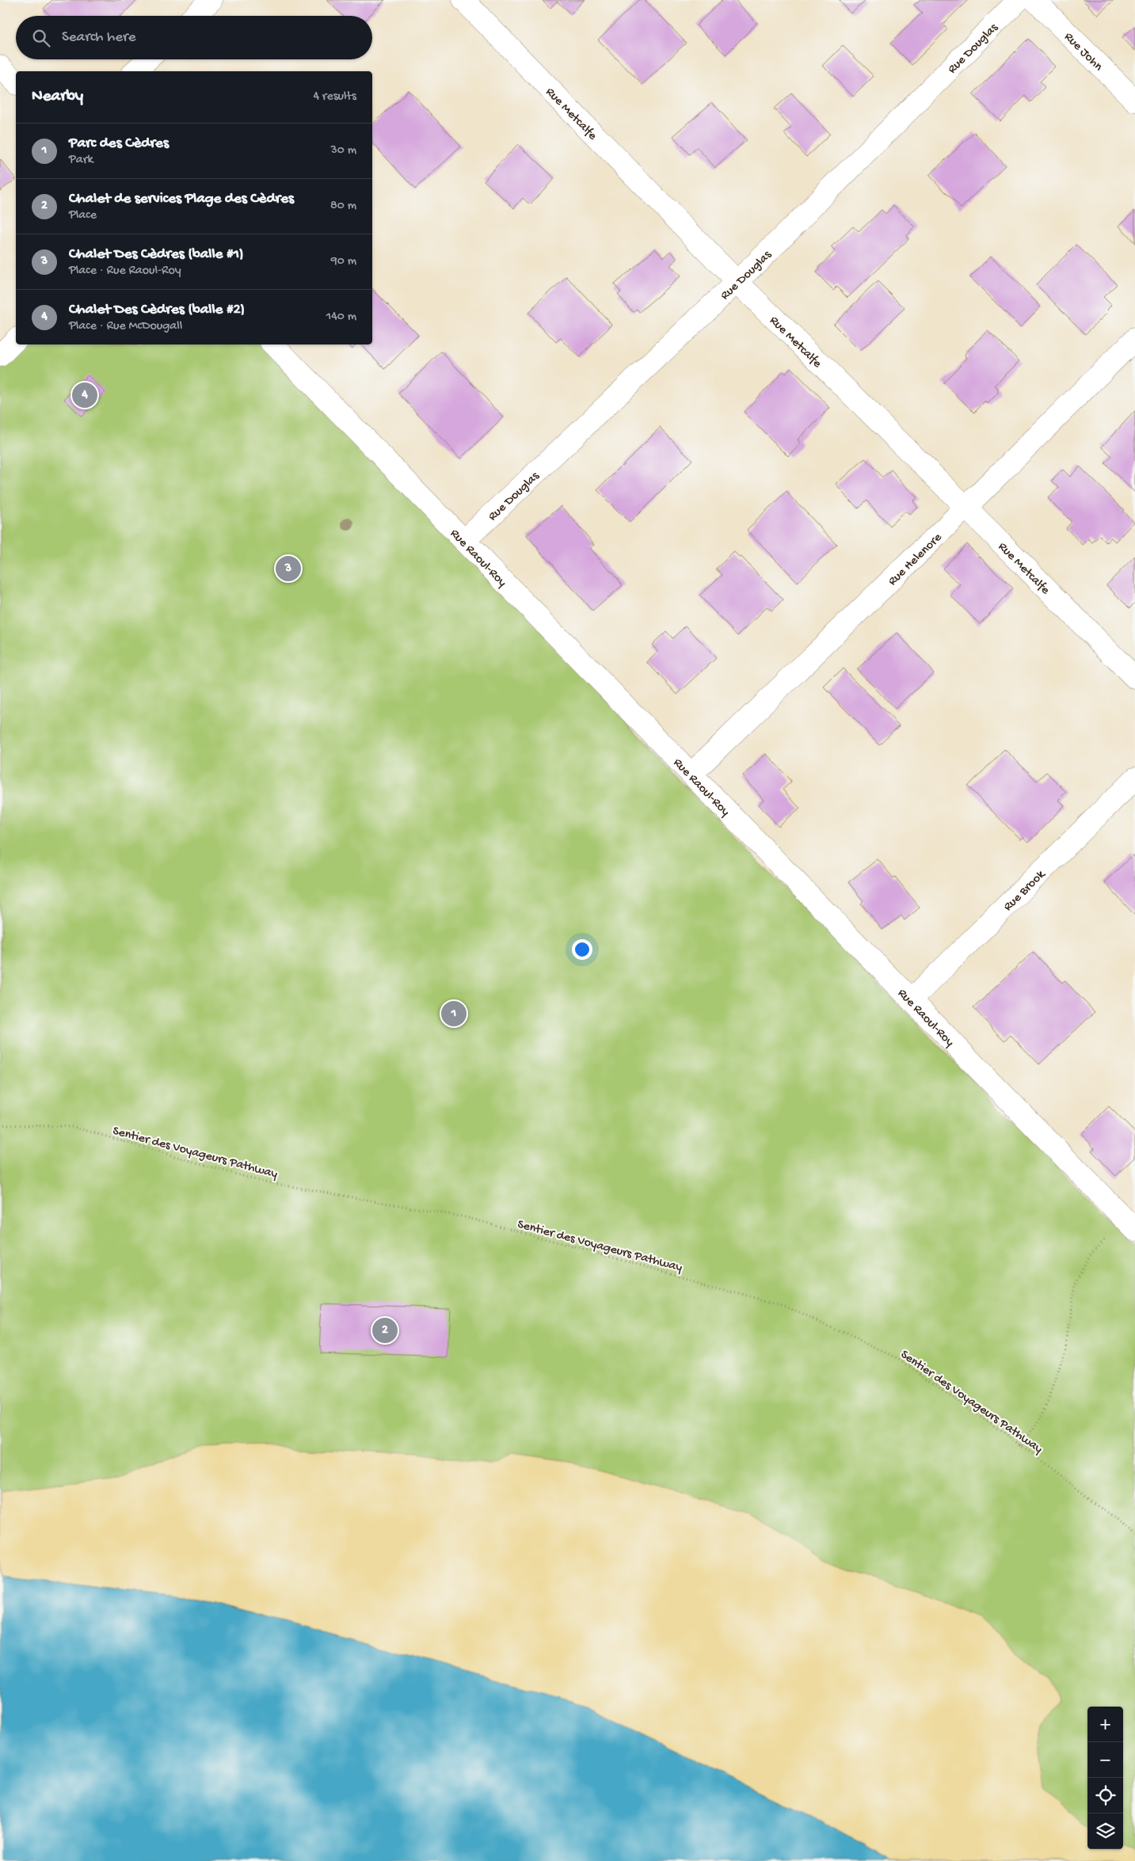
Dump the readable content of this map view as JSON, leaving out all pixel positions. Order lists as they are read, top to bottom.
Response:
{
  "streets": {
    "street": [
      "Rue Douglas",
      "Rue John",
      "Rue Metcalfe",
      "Rue Raoul-Roy",
      "Rue Helenore",
      "Rue Brook"
    ],
    "path": ["Sentier des Voyageurs Pathway"]
  },
  "crossings": [
    ["Rue Douglas", "Rue Metcalfe"],
    ["Rue Douglas", "Rue Raoul-Roy"],
    ["Rue Metcalfe", "Rue Helenore"],
    ["Rue Raoul-Roy", "Rue Helenore"],
    ["Rue Raoul-Roy", "Rue Brook"]
  ],
  "page": {
    "search": "Search here",
    "heading": ["Nearby", "4 results"],
    "list": [
      {
        "mark": "1",
        "name": "Parc des Cèdres",
        "note": "Park",
        "value": "30 m"
      },
      {
        "mark": "2",
        "name": "Chalet de services Plage des Cèdres",
        "note": "Place",
        "value": "80 m"
      },
      {
        "mark": "3",
        "name": "Chalet Des Cèdres (balle #1)",
        "note": "Place · Rue Raoul-Roy",
        "value": "90 m"
      },
      {
        "mark": "4",
        "name": "Chalet Des Cèdres (balle #2)",
        "note": "Place · Rue McDougall",
        "value": "140 m"
      }
    ],
    "pins": [
      "4",
      "3",
      "1",
      "2"
    ],
    "map_buttons": ["+", "−"]
  }
}
